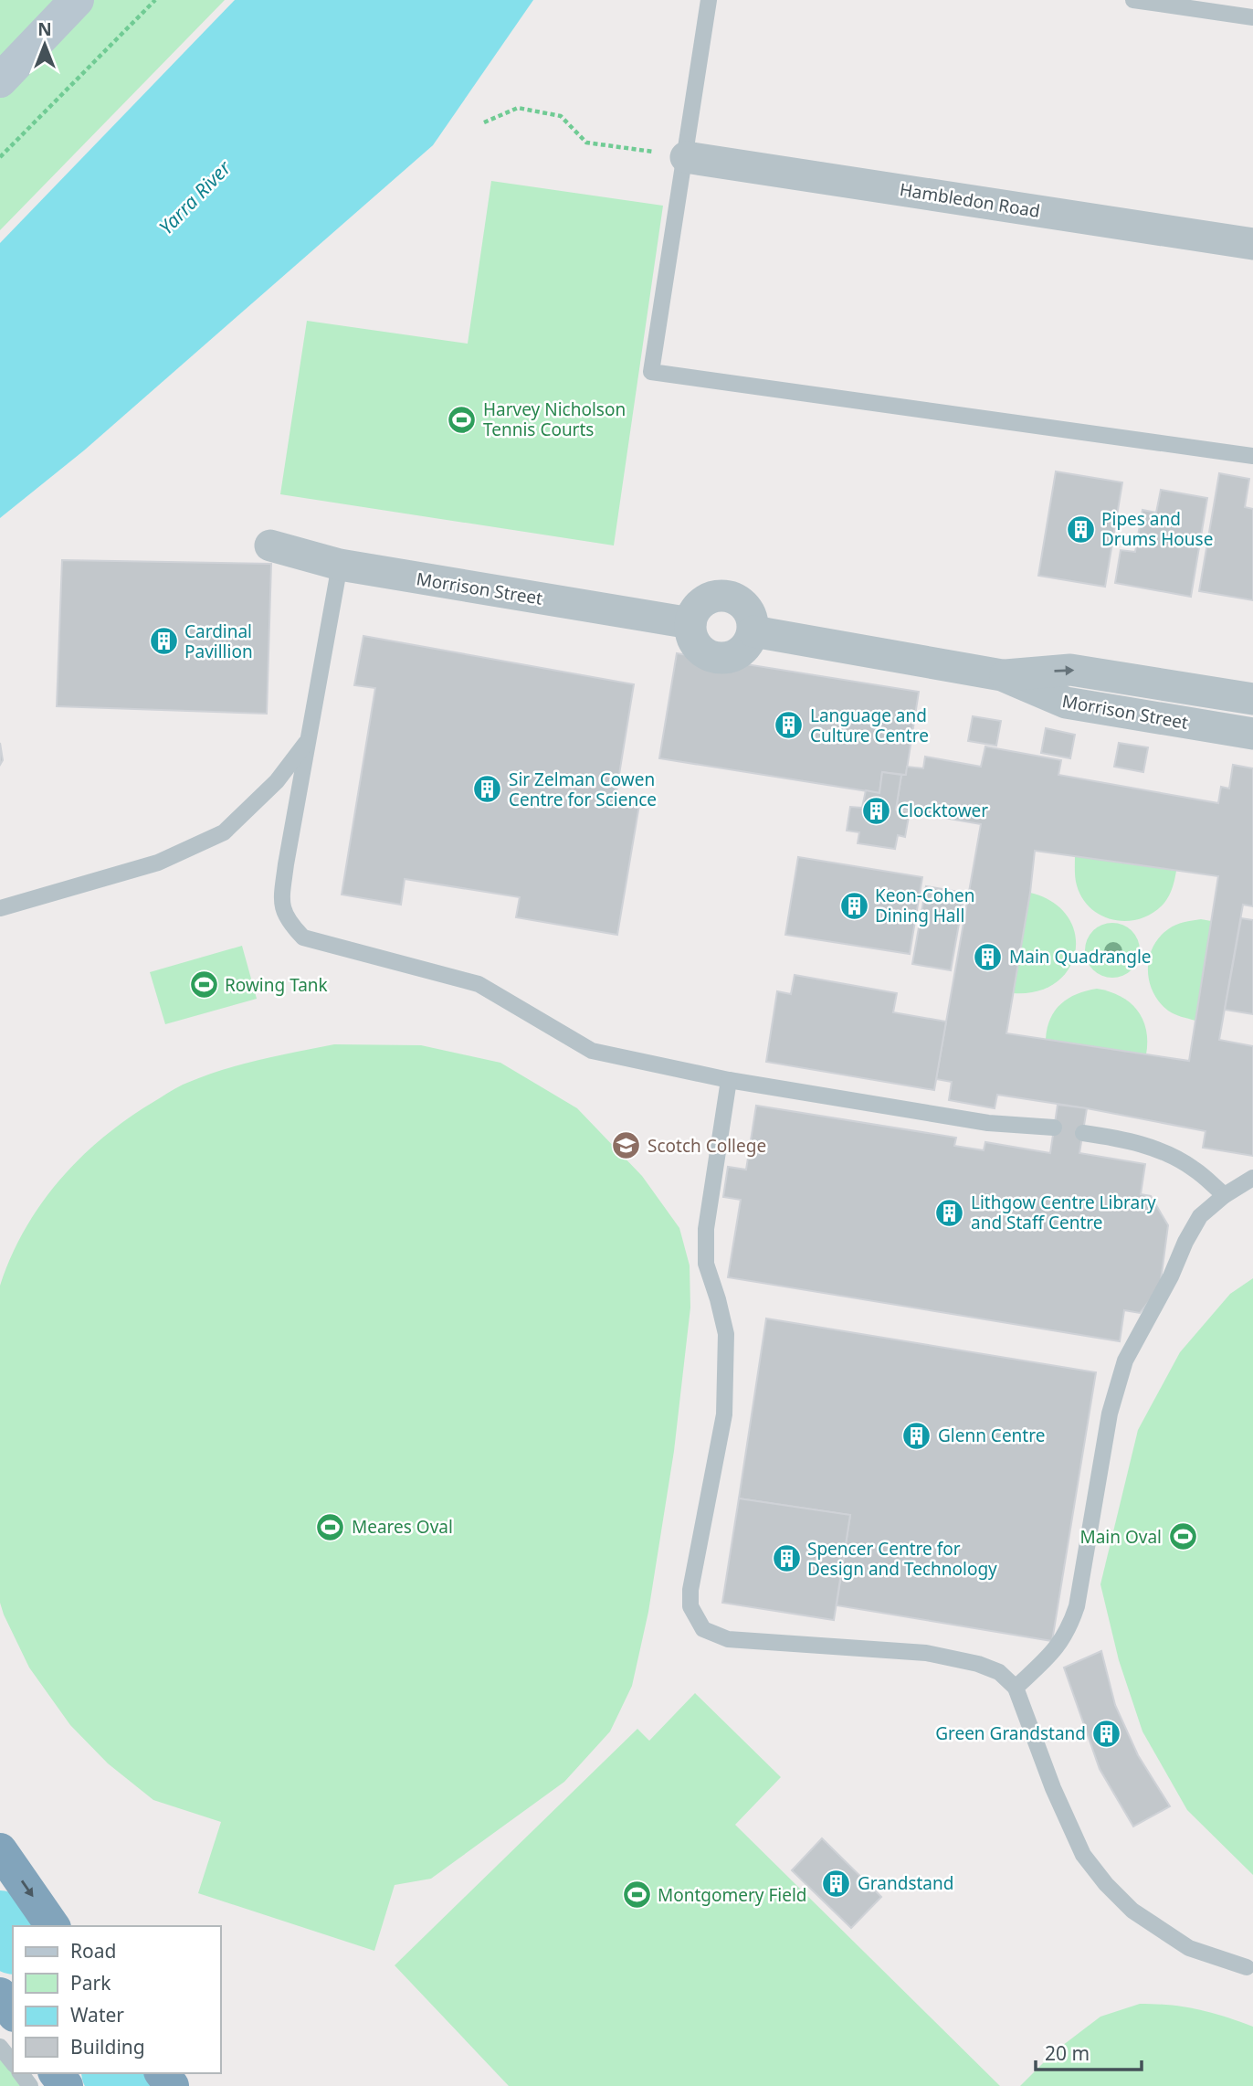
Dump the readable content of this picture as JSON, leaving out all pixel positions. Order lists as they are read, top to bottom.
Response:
{
  "streets": {
    "street": ["Hambledon Road", "Morrison Street"]
  },
  "water": ["Yarra River"],
  "places": {
    "sports": [
      "Harvey Nicholson Tennis Courts",
      "Rowing Tank",
      "Meares Oval",
      "Main Oval",
      "Montgomery Field"
    ],
    "building": [
      "Pipes and Drums House",
      "Cardinal Pavillion",
      "Language and Culture Centre",
      "Sir Zelman Cowen Centre for Science",
      "Clocktower",
      "Keon-Cohen Dining Hall",
      "Main Quadrangle",
      "Lithgow Centre Library and Staff Centre",
      "Glenn Centre",
      "Spencer Centre for Design and Technology",
      "Green Grandstand",
      "Grandstand"
    ],
    "school or university": ["Scotch College"]
  },
  "legend": [
    "Road",
    "Park",
    "Water",
    "Building"
  ],
  "scale_bar": "20 m",
  "north": "top"
}
